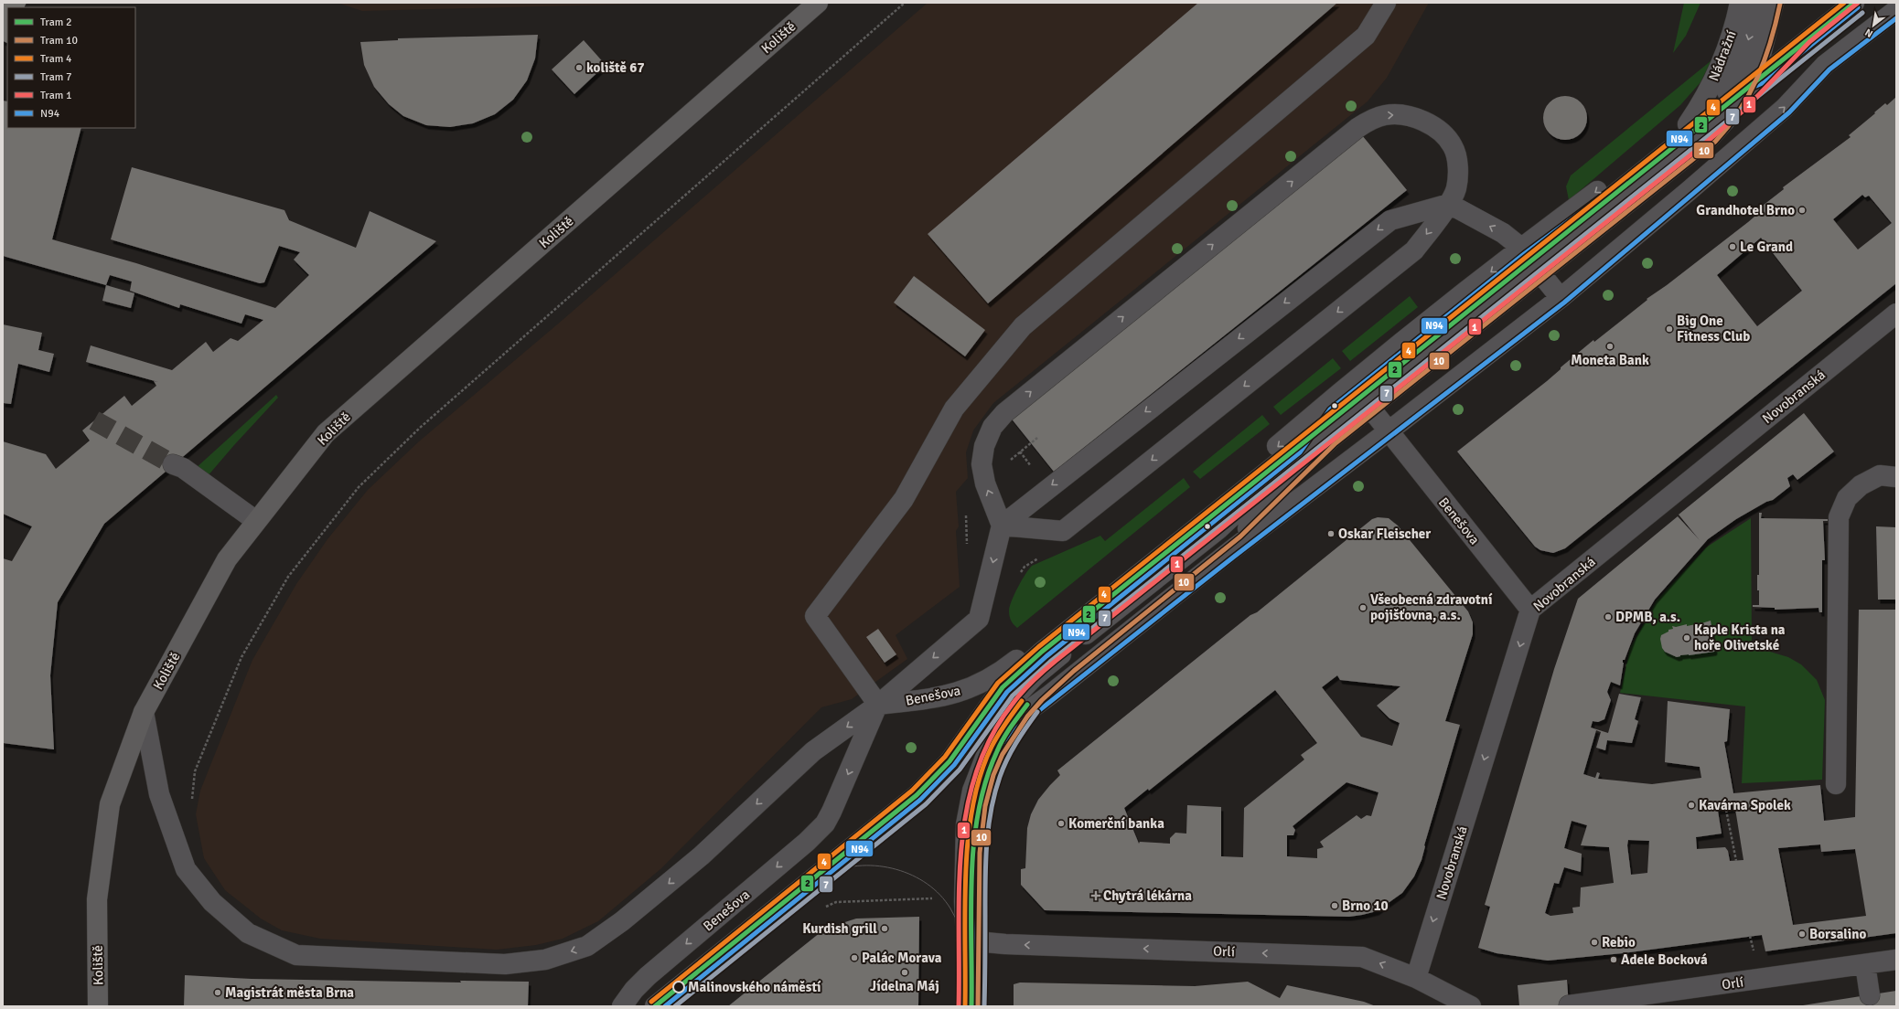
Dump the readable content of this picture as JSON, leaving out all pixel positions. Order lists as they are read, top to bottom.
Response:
{
  "streets": {
    "main road": ["Koliště"],
    "street": [
      "Nádražní",
      "Novobranská",
      "Benešova",
      "Orlí"
    ]
  },
  "crossings": [
    ["Nádražní", "Benešova"],
    ["Novobranská", "Benešova"],
    ["Novobranská", "Orlí"]
  ],
  "one_way": ["Novobranská", "Orlí"],
  "places": {
    "other": [
      "koliště 67",
      "Grandhotel Brno",
      "Le Grand",
      "Big One Fitness Club",
      "Moneta Bank",
      "Oskar Fleischer",
      "Všeobecná zdravotní pojišťovna, a.s.",
      "DPMB, a.s.",
      "Kaple Krista na hoře Olivetské",
      "Kavárna Spolek",
      "Komerční banka",
      "Brno 10",
      "Kurdish grill",
      "Borsalino",
      "Rebio",
      "Palác Morava",
      "Adele Bocková",
      "Jídelna Máj",
      "Malinovského náměstí",
      "Magistrát města Brna"
    ],
    "health": ["Chytrá lékárna"]
  },
  "lines": [
    "tram line 2",
    "tram line 4",
    "tram line 1",
    "tram line 10",
    "transit line N94",
    "tram line 7"
  ],
  "legend": [
    "Tram 2",
    "Tram 10",
    "Tram 4",
    "Tram 7",
    "Tram 1",
    "N94"
  ],
  "north": "bottom left"
}
